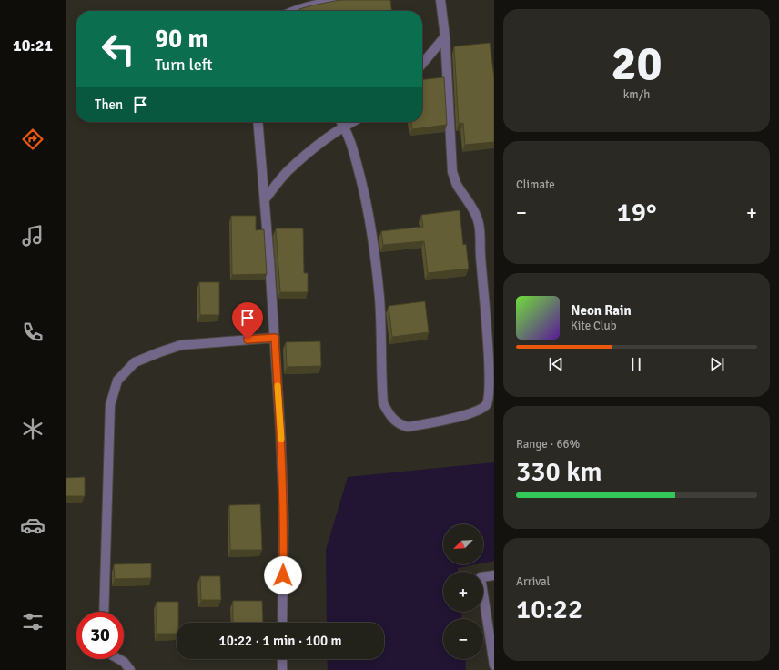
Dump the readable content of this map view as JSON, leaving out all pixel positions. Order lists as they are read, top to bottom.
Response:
{
  "north": "bottom left",
  "page": {
    "tabs": "10:21",
    "tile": [
      ["20", "km/h"],
      "Climate",
      ["Range · 66%", "330 km"],
      ["Arrival", "10:22"]
    ],
    "turn": ["90 m", "Turn left"],
    "then": "Then",
    "heat": ["−", "19°", "+"],
    "song": ["Neon Rain", "Kite Club"],
    "map_buttons": ["+", "−"],
    "limit": "30",
    "trip": "10:22 · 1 min · 100 m"
  }
}
